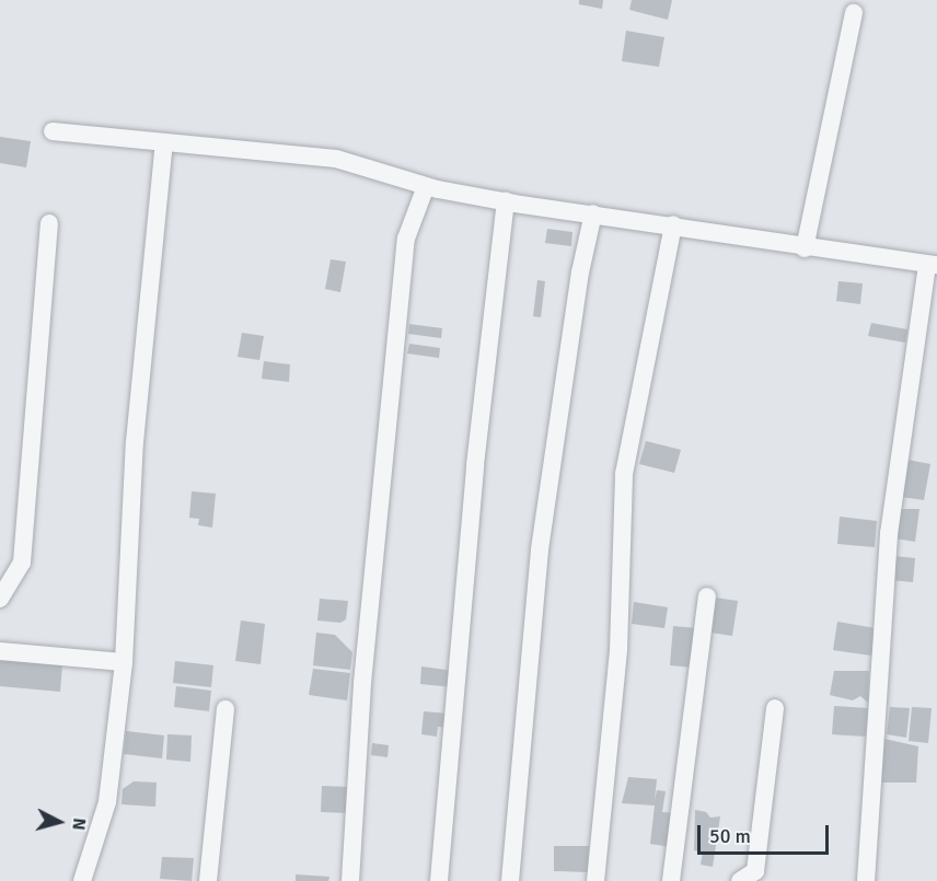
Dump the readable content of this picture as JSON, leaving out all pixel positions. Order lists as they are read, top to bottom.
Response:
{
  "scale_bar": "50 m",
  "north": "right"
}
